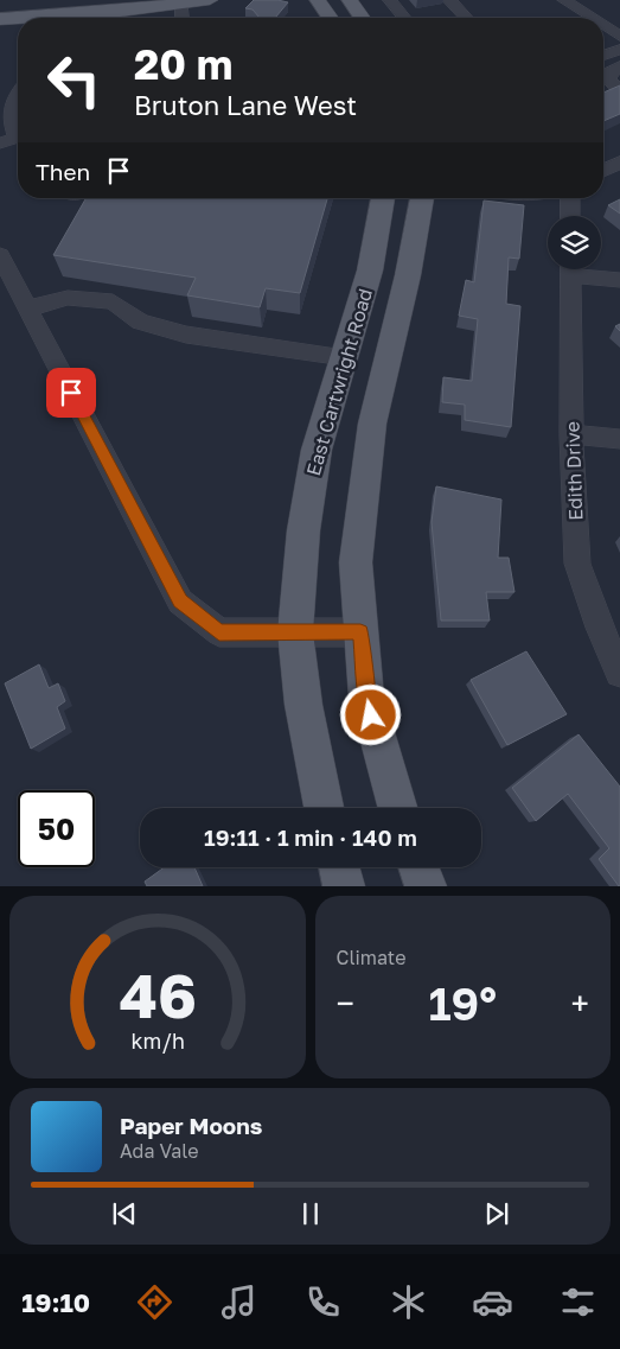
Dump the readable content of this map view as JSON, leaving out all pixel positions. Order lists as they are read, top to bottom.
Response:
{
  "streets": {
    "main road": ["East Cartwright Road"],
    "street": ["Edith Drive"]
  },
  "page": {
    "turn": ["20 m", "Bruton Lane West"],
    "then": "Then",
    "limit": "50",
    "trip": "19:11 · 1 min · 140 m",
    "tile": "Climate",
    "heat": ["−", "19°", "+"],
    "song": ["Paper Moons", "Ada Vale"],
    "tabs": "19:10",
    "gauge": ["46", "km/h"]
  }
}
